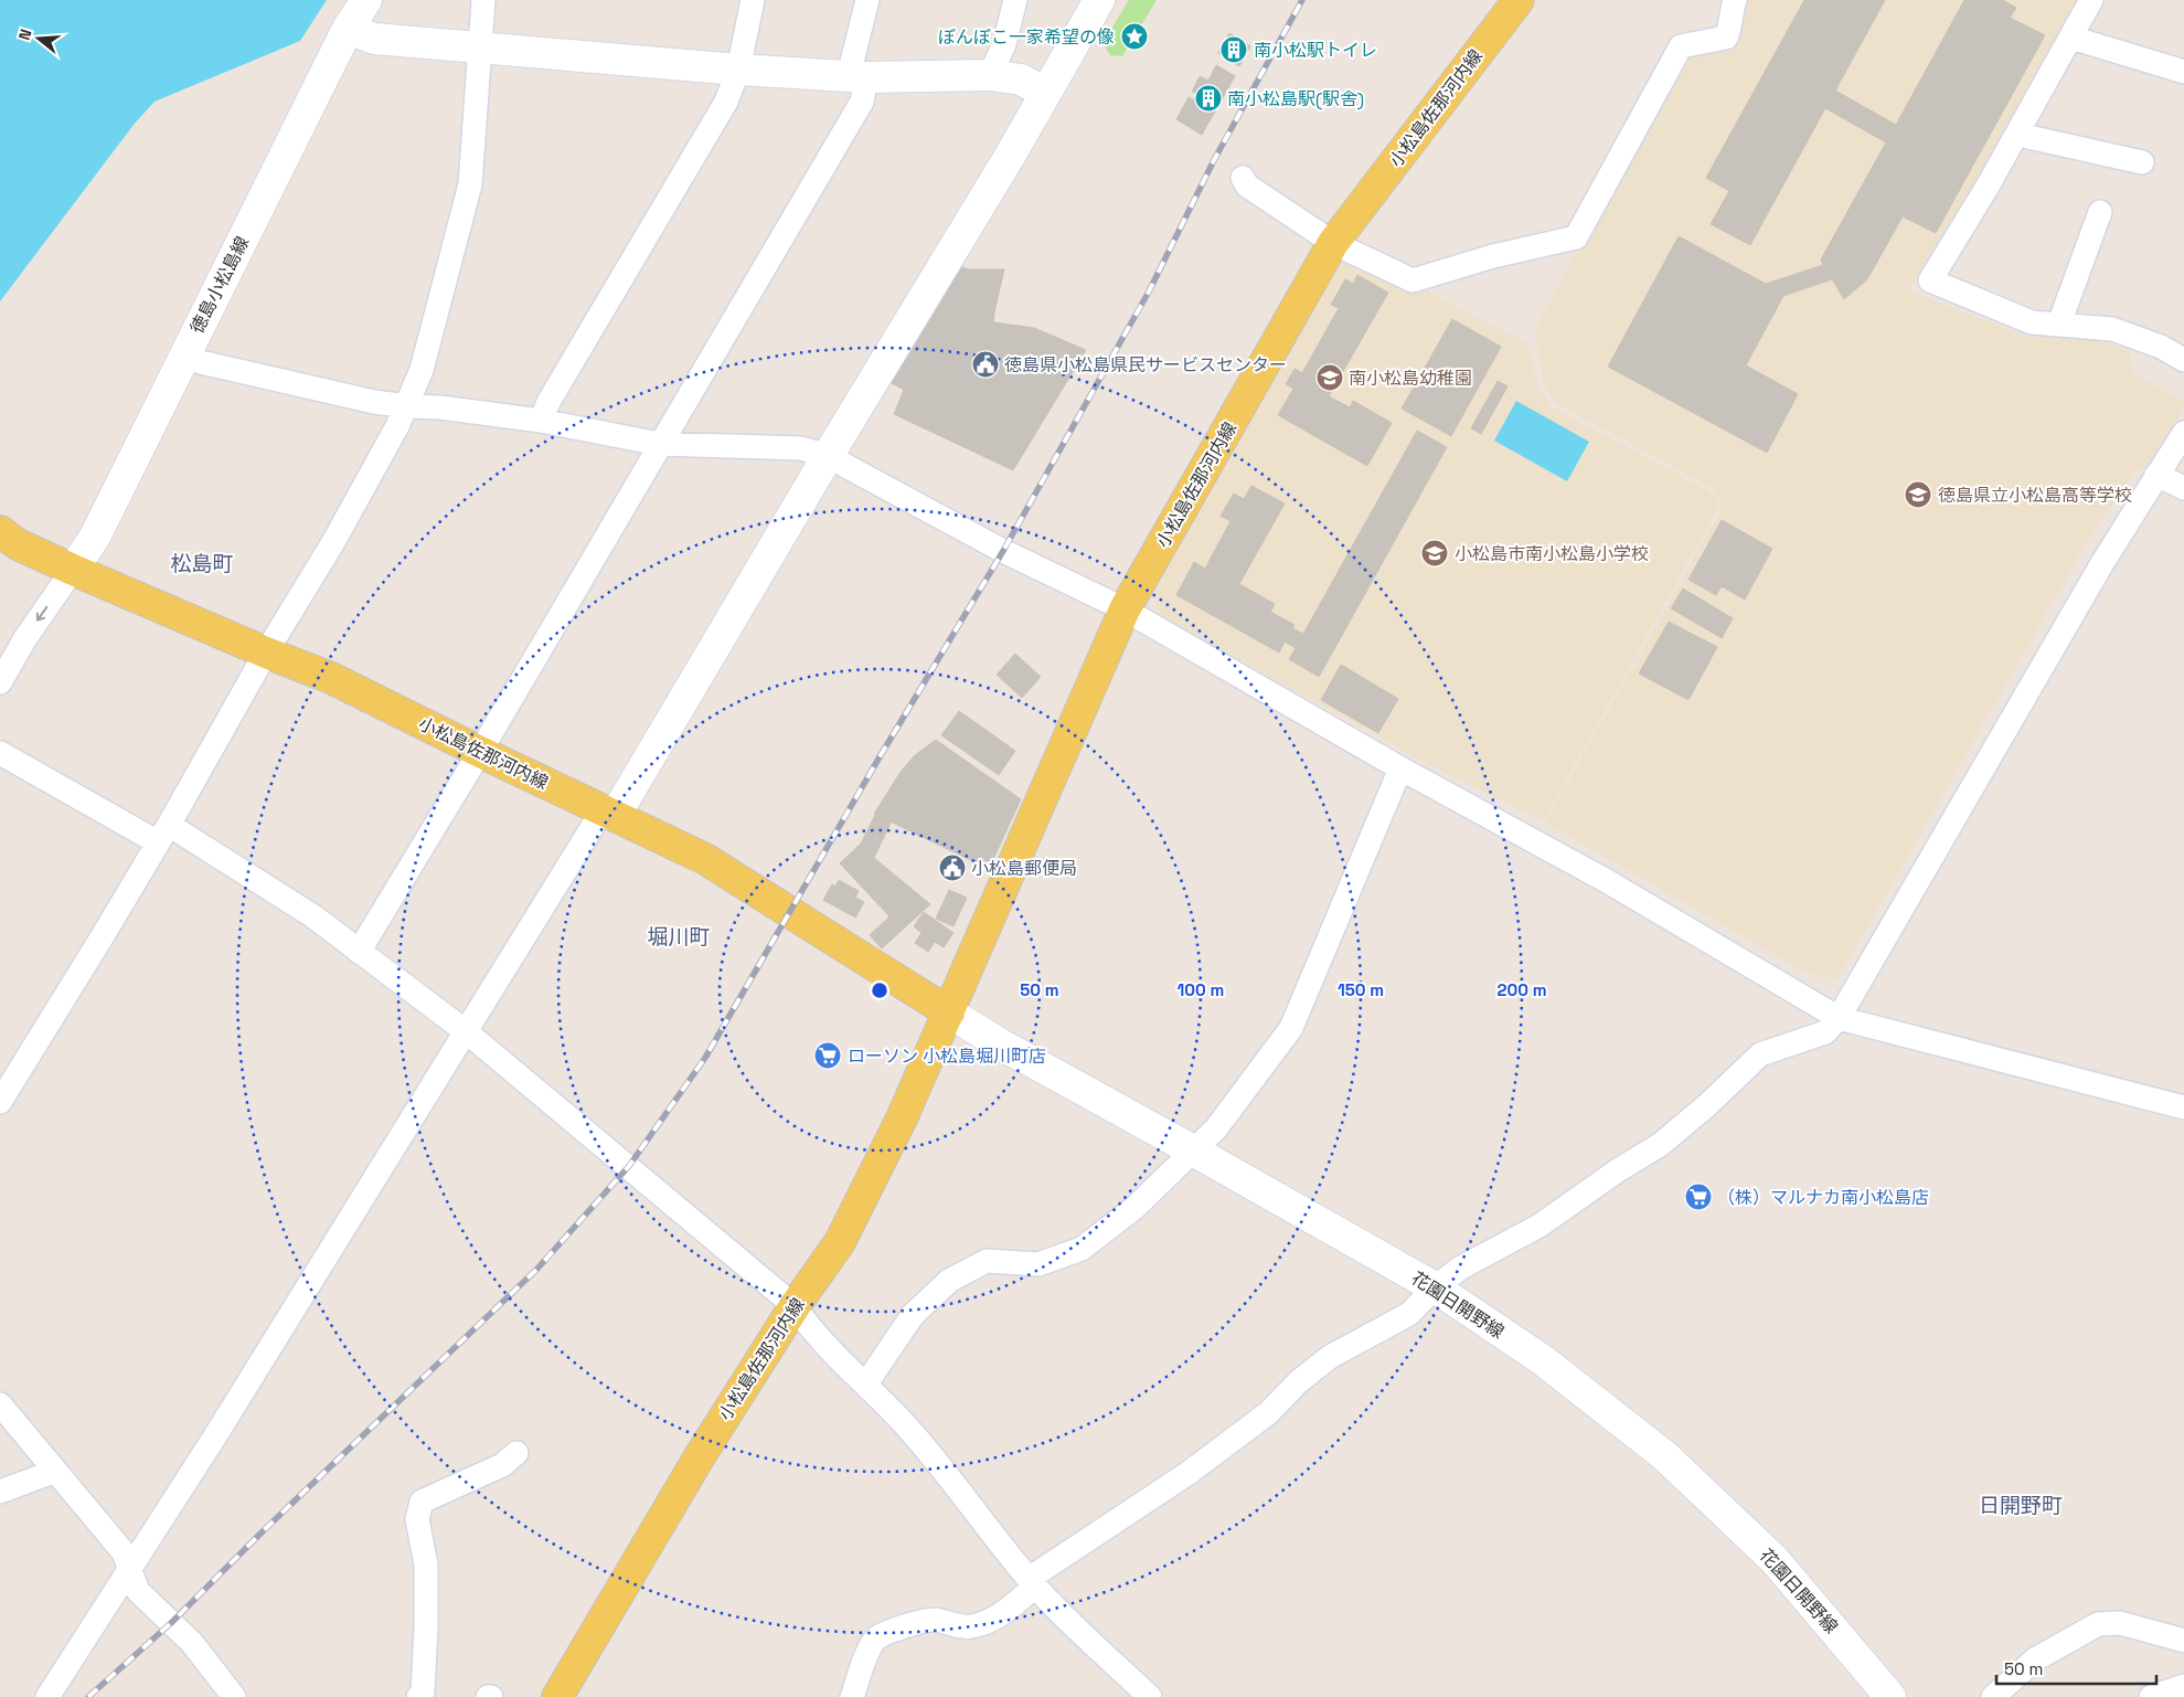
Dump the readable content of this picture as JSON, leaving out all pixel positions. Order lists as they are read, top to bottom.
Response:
{
  "streets": {
    "main road": ["小松島佐那河内線", "徳島小松島線", "花園日開野線"]
  },
  "crossings": [
    ["小松島佐那河内線", "徳島小松島線"],
    ["小松島佐那河内線", "花園日開野線"]
  ],
  "districts": ["松島町", "堀川町", "日開野町"],
  "places": {
    "place": ["ぽんぽこ一家希望の像"],
    "building": ["南小松駅トイレ", "南小松島駅(駅舎)"],
    "public building": ["徳島県小松島県民サービスセンター", "小松島郵便局"],
    "school or university": ["南小松島幼稚園", "徳島県立小松島高等学校", "小松島市南小松島小学校"],
    "supermarket": ["ローソン 小松島堀川町店", "（株）マルナカ南小松島店"]
  },
  "scale_bar": "50 m",
  "north": "left",
  "rings": [
    "50 m",
    "100 m",
    "150 m",
    "200 m"
  ]
}
